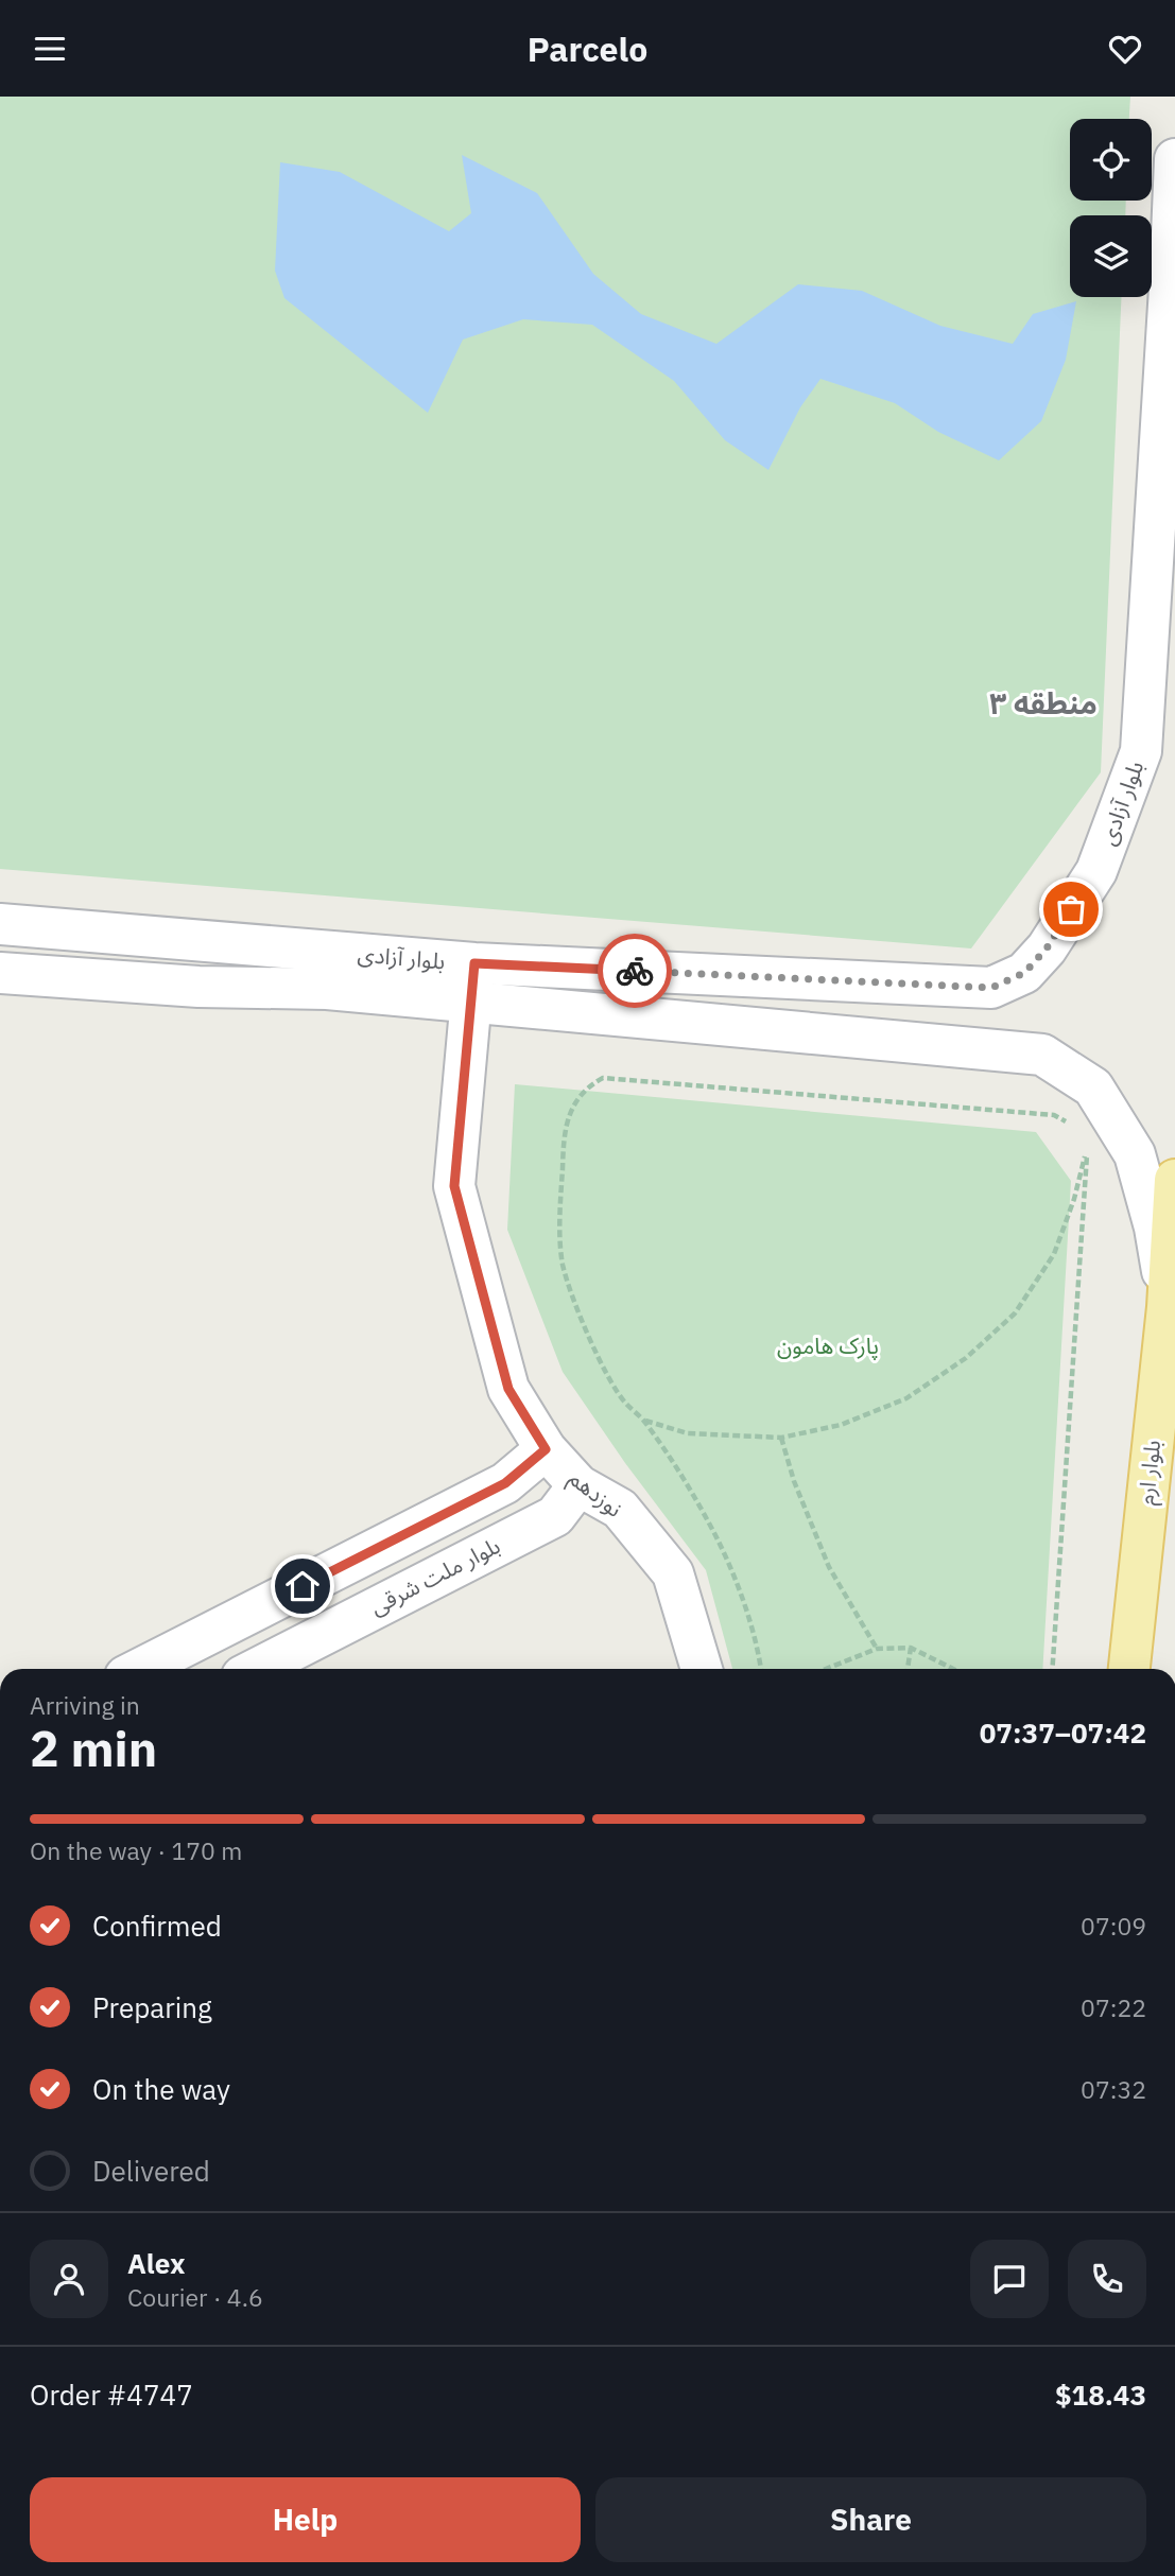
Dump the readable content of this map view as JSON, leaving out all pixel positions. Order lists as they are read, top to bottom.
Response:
{
  "streets": {
    "main road": ["بلوار ارم"],
    "street": ["بلوار آزادی", "نوزدهم", "بلوار ملت شرقی"]
  },
  "crossings": [
    ["بلوار آزادی", "بلوار ارم"],
    ["بلوار آزادی", "نوزدهم"],
    ["نوزدهم", "بلوار ملت شرقی"]
  ],
  "districts": ["منطقه ۳"],
  "parks": ["پارک هامون"],
  "page": {
    "header": "Parcelo",
    "heading": ["2 min", "Arriving in", "07:37–07:42"],
    "panel": [
      "Alex",
      "Courier · 4.6",
      "Order #4747",
      "$18.43"
    ],
    "bar": "On the way · 170 m",
    "list": [
      ["Confirmed", "07:09"],
      ["Preparing", "07:22"],
      ["On the way", "07:32"],
      "Delivered"
    ],
    "buttons": ["Help", "Share"]
  }
}
